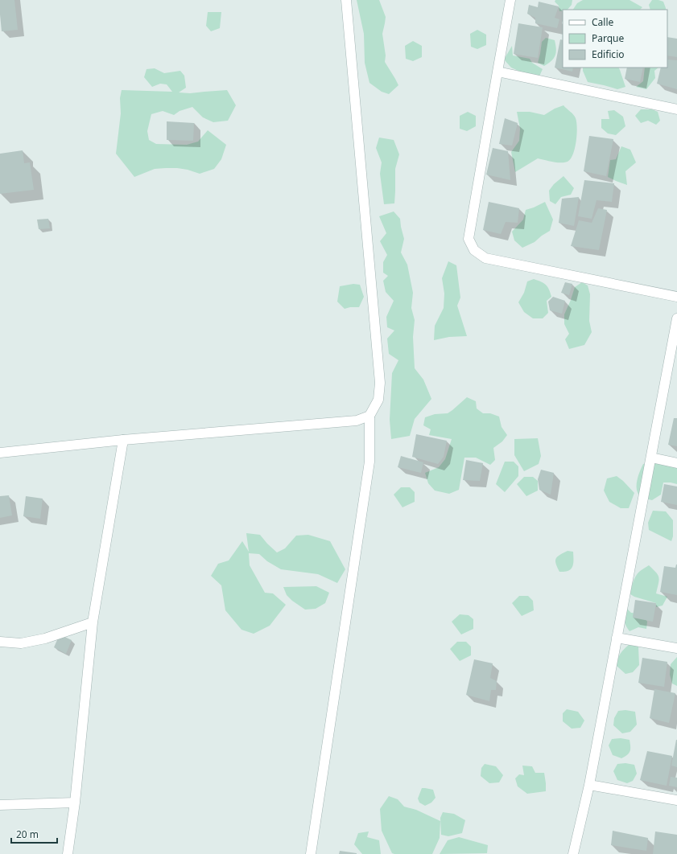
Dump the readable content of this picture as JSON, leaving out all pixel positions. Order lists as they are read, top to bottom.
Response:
{
  "legend": ["Calle", "Parque", "Edificio"],
  "scale_bar": "20 m"
}
